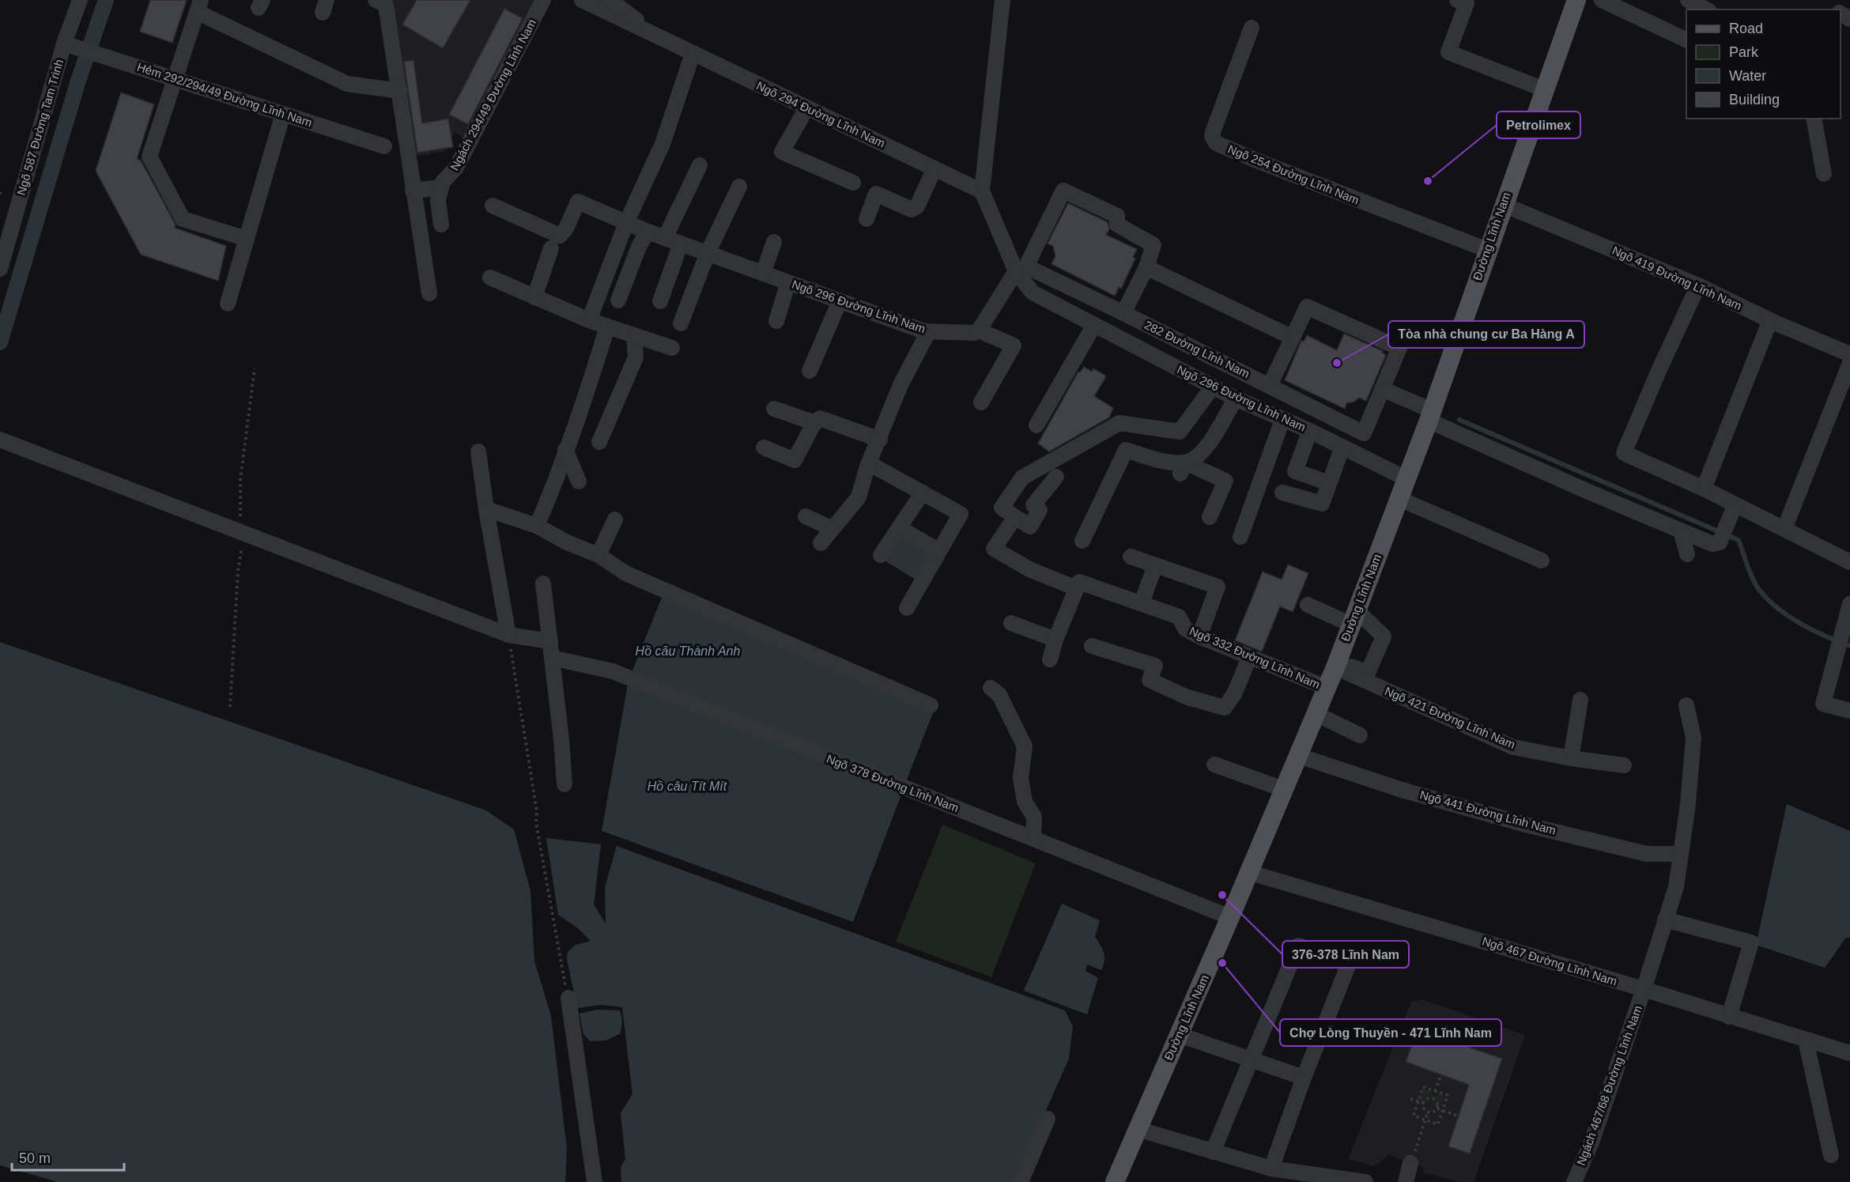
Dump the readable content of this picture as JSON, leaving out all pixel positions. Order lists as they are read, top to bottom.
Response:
{
  "streets": {
    "main road": ["Đường Lĩnh Nam"],
    "street": [
      "Hẻm 292/294/49 Đường Lĩnh Nam",
      "Ngách 294/49 Đường Lĩnh Nam",
      "Ngõ 294 Đường Lĩnh Nam",
      "Ngõ 587 Đường Tam Trinh",
      "Ngõ 254 Đường Lĩnh Nam",
      "Ngõ 419 Đường Lĩnh Nam",
      "Ngõ 296 Đường Lĩnh Nam",
      "282 Đường Lĩnh Nam",
      "Ngõ 332 Đường Lĩnh Nam",
      "Ngõ 421 Đường Lĩnh Nam",
      "Ngõ 378 Đường Lĩnh Nam",
      "Ngõ 441 Đường Lĩnh Nam",
      "Ngõ 467 Đường Lĩnh Nam",
      "Ngách 467/68 Đường Lĩnh Nam"
    ]
  },
  "crossings": [
    ["Hẻm 292/294/49 Đường Lĩnh Nam", "Ngõ 587 Đường Tam Trinh"],
    ["Ngõ 254 Đường Lĩnh Nam", "Đường Lĩnh Nam"],
    ["Đường Lĩnh Nam", "Ngõ 419 Đường Lĩnh Nam"],
    ["Đường Lĩnh Nam", "Ngõ 296 Đường Lĩnh Nam"],
    ["Đường Lĩnh Nam", "Ngõ 332 Đường Lĩnh Nam"],
    ["Đường Lĩnh Nam", "Ngõ 421 Đường Lĩnh Nam"],
    ["Đường Lĩnh Nam", "Ngõ 378 Đường Lĩnh Nam"],
    ["Đường Lĩnh Nam", "Ngõ 441 Đường Lĩnh Nam"],
    ["Đường Lĩnh Nam", "Ngõ 467 Đường Lĩnh Nam"],
    ["Ngõ 441 Đường Lĩnh Nam", "Ngách 467/68 Đường Lĩnh Nam"],
    ["Ngõ 467 Đường Lĩnh Nam", "Ngách 467/68 Đường Lĩnh Nam"]
  ],
  "water": ["Hồ câu Thành Anh", "Hồ câu Tít Mít"],
  "places": [
    "Petrolimex",
    "Tòa nhà chung cư Ba Hàng A",
    "376-378 Lĩnh Nam",
    "Chợ Lòng Thuyền - 471 Lĩnh Nam"
  ],
  "legend": [
    "Road",
    "Park",
    "Water",
    "Building"
  ],
  "scale_bar": "50 m"
}
